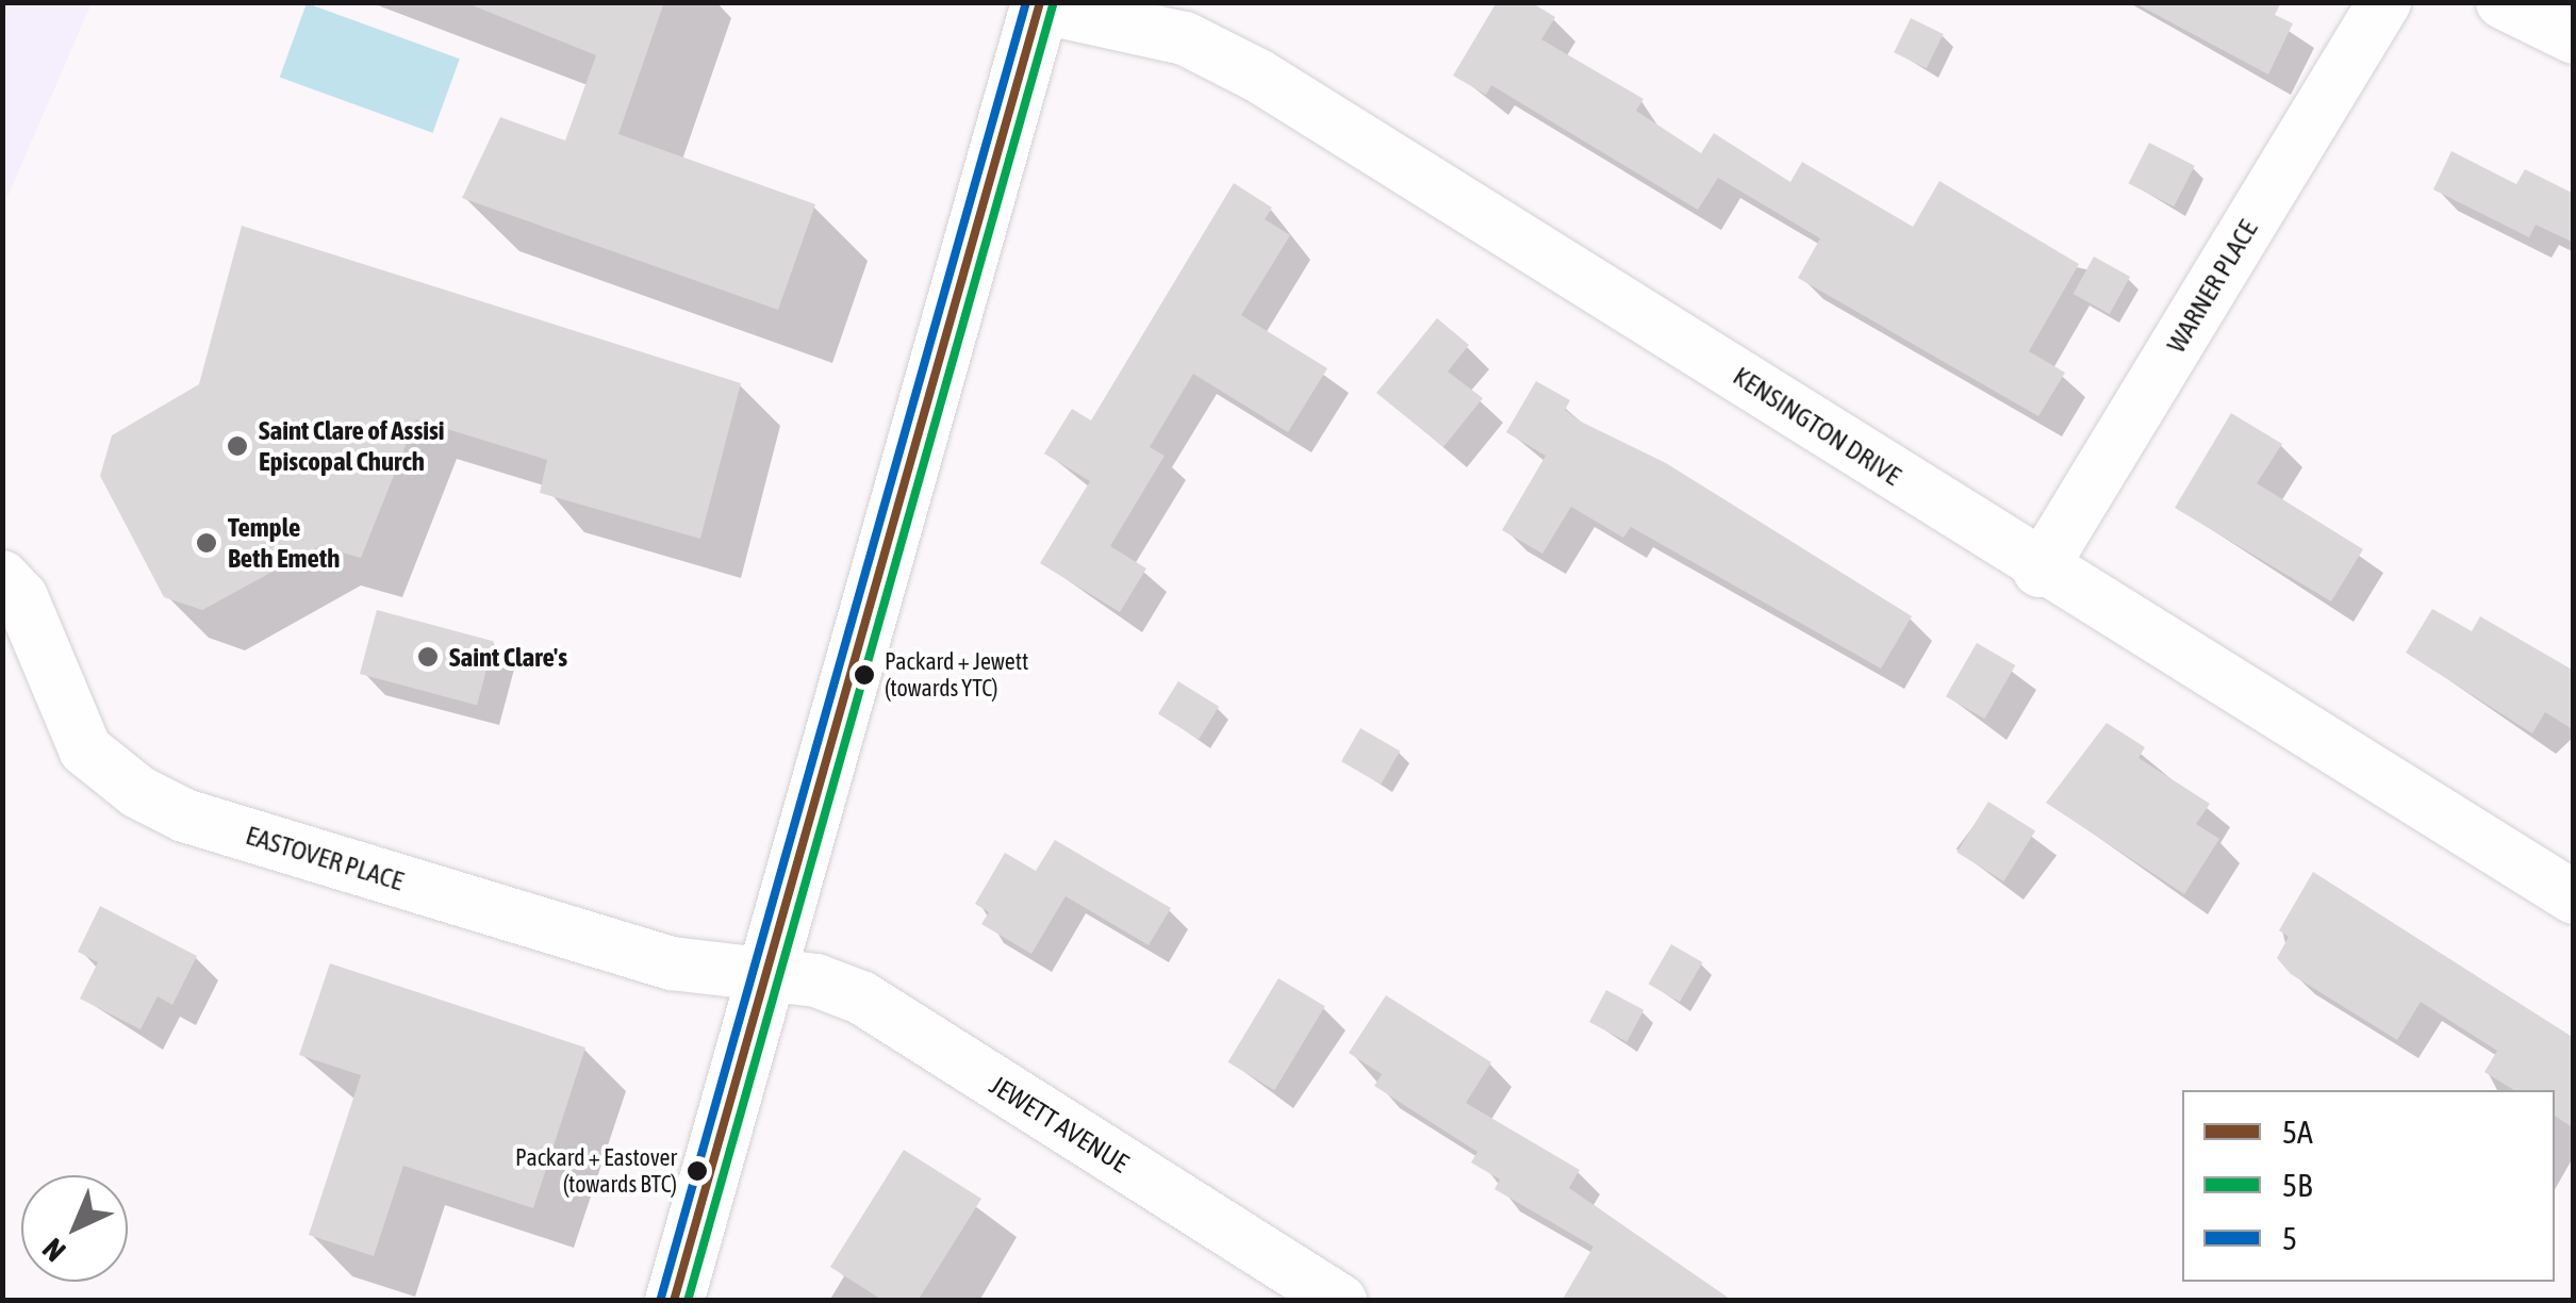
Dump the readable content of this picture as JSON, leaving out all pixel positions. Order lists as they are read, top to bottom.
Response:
{
  "streets": {
    "street": [
      "WARNER PLACE",
      "KENSINGTON DRIVE",
      "EASTOVER PLACE",
      "JEWETT AVENUE"
    ]
  },
  "crossings": [
    ["WARNER PLACE", "KENSINGTON DRIVE"],
    ["EASTOVER PLACE", "JEWETT AVENUE"]
  ],
  "places": [
    "Saint Clare of Assisi Episcopal Church",
    "Temple Beth Emeth",
    "Saint Clare's",
    "Packard + Jewett (towards YTC)",
    "Packard + Eastover (towards BTC)"
  ],
  "lines": ["transit line 5A", "transit line 5", "transit line 5B"],
  "legend": ["5A", "5B", "5"],
  "north": "bottom left"
}
